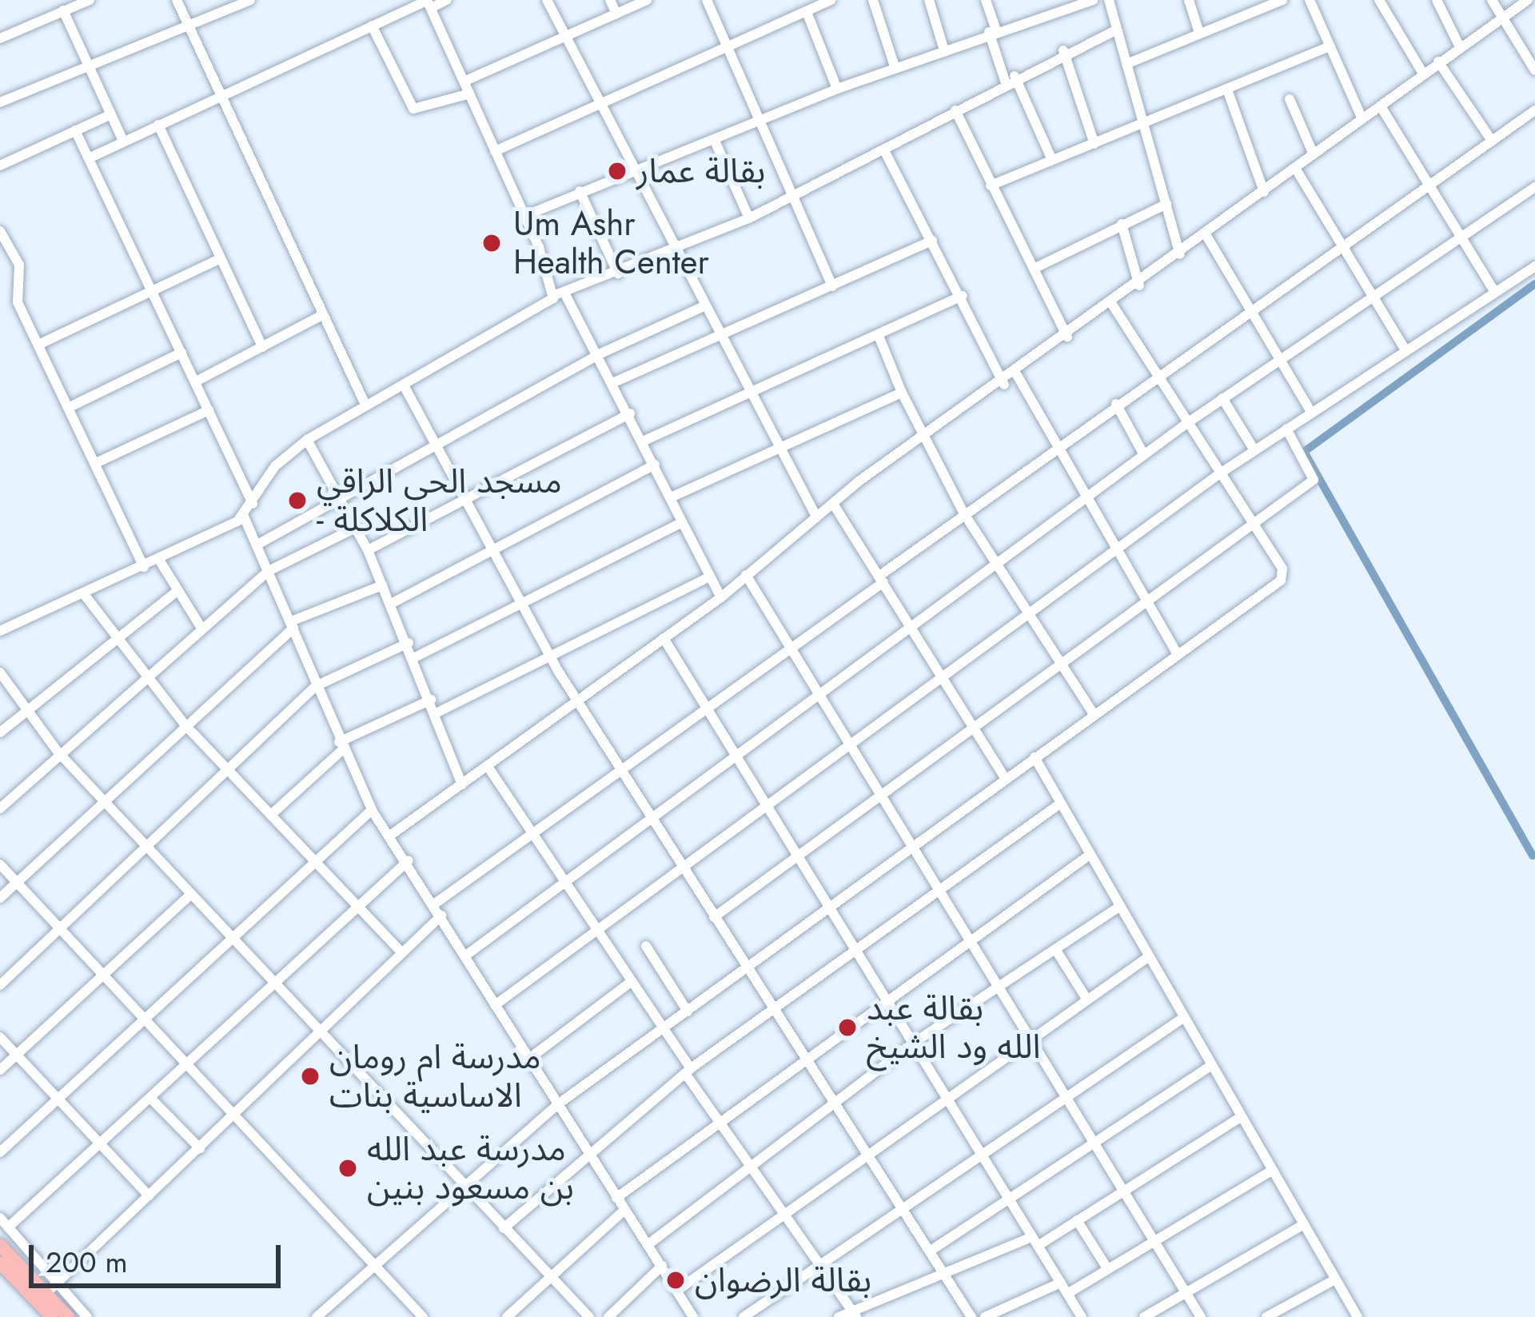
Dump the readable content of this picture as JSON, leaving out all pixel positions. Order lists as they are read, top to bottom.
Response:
{
  "places": [
    "بقالة عمار",
    "Um Ashr Health Center",
    "مسجد الحي الراقي - الكلاكلة",
    "بقالة عبد الله ود الشيخ",
    "مدرسة ام رومان الاساسية بنات",
    "مدرسة عبد الله بن مسعود بنين",
    "بقالة الرضوان"
  ],
  "scale_bar": "200 m"
}
